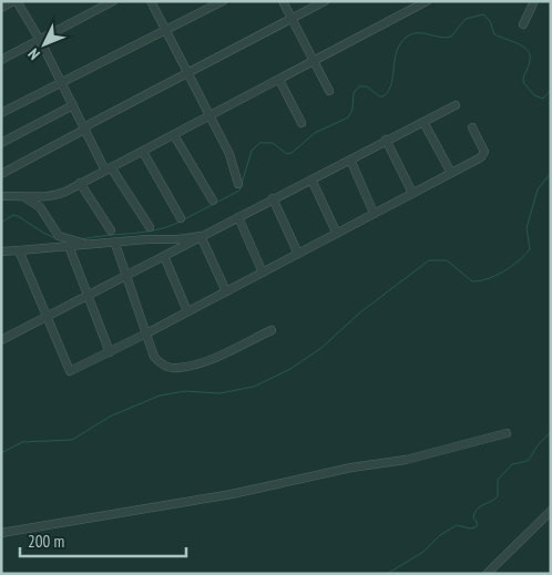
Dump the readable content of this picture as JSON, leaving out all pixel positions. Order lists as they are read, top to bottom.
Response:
{
  "scale_bar": "200 m",
  "north": "bottom left"
}
